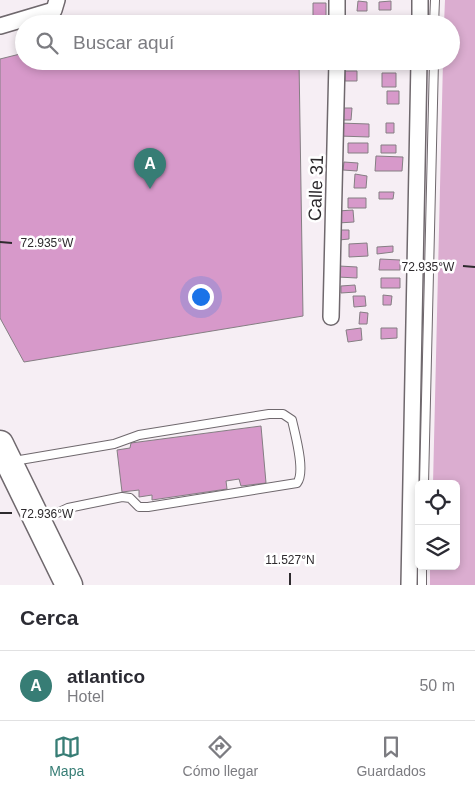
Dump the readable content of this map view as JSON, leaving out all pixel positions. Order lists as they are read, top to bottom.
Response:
{
  "streets": {
    "street": ["Calle 31"]
  },
  "page": {
    "search": "Buscar aquí",
    "pins": "A",
    "heading": "Cerca",
    "list": [
      {
        "mark": "A",
        "name": "atlantico",
        "note": "Hotel",
        "value": "50 m"
      }
    ],
    "nav": ["Mapa", "Cómo llegar", "Guardados"]
  },
  "coordinates": ["72.935°W", "72.936°W", "11.527°N"]
}
